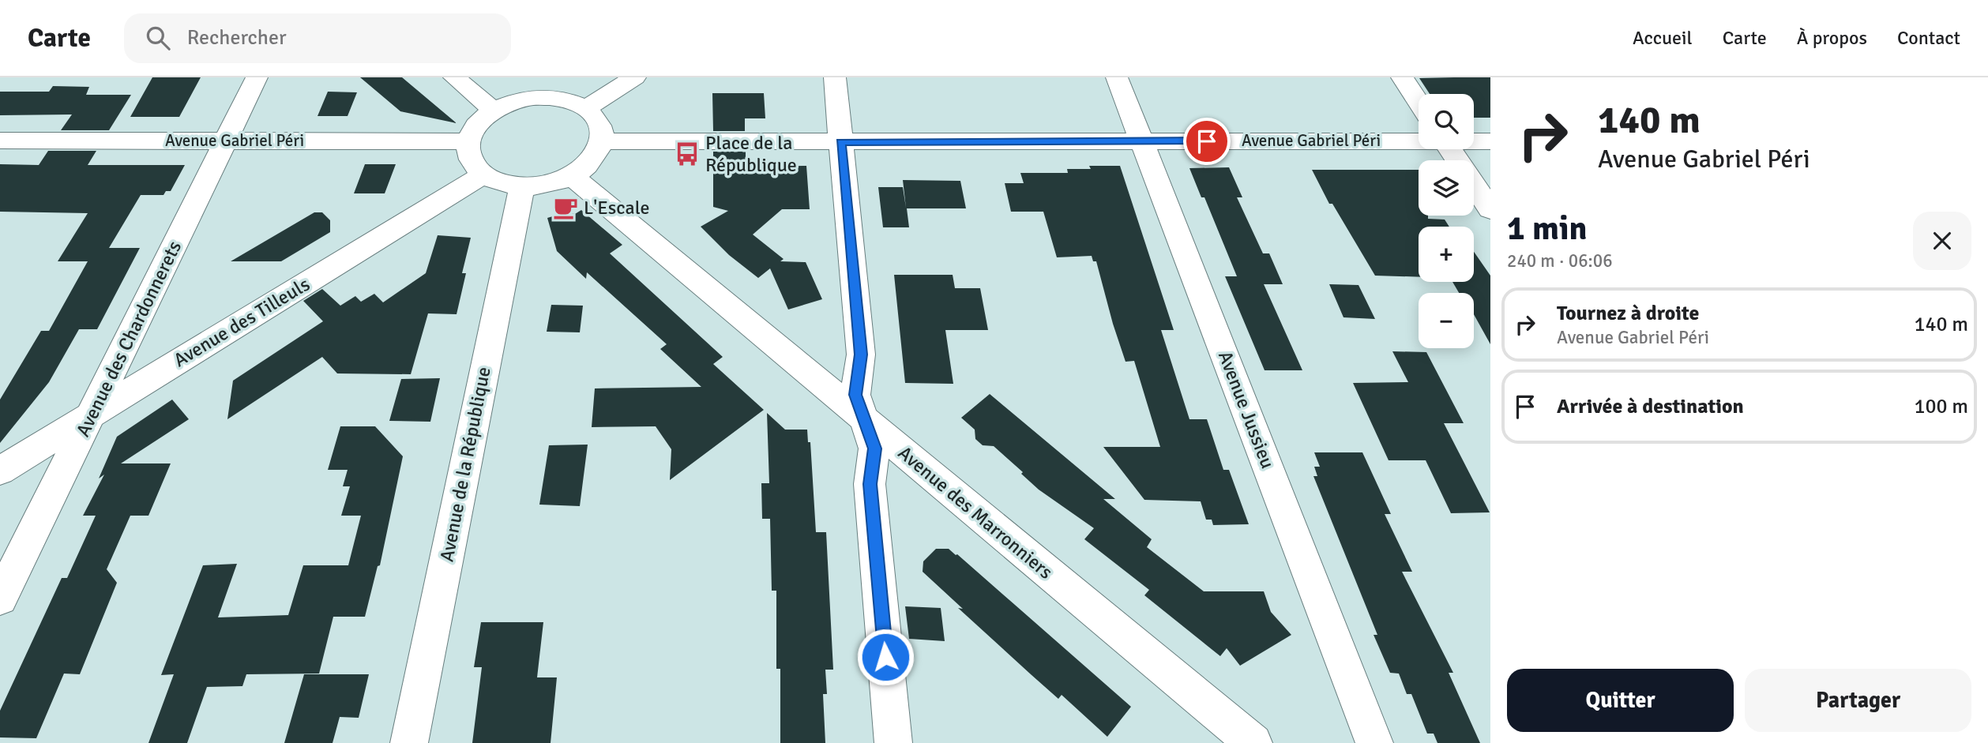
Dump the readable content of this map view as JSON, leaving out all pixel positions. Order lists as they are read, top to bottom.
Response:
{
  "streets": {
    "street": [
      "Avenue Gabriel Péri",
      "Avenue des Tilleuls",
      "Avenue des Chardonnerets",
      "Avenue Jussieu",
      "Avenue de la République",
      "Avenue des Marronniers"
    ]
  },
  "crossings": [
    ["Avenue Gabriel Péri", "Avenue des Tilleuls"],
    ["Avenue Gabriel Péri", "Avenue des Chardonnerets"],
    ["Avenue Gabriel Péri", "Avenue Jussieu"],
    ["Avenue Gabriel Péri", "Avenue de la République"],
    ["Avenue Gabriel Péri", "Avenue des Marronniers"],
    ["Avenue des Tilleuls", "Avenue des Chardonnerets"],
    ["Avenue des Tilleuls", "Avenue de la République"],
    ["Avenue des Tilleuls", "Avenue des Marronniers"],
    ["Avenue de la République", "Avenue des Marronniers"]
  ],
  "places": {
    "bus stop": ["Place de la République"],
    "cafe": ["L'Escale"]
  },
  "page": {
    "header": "Carte",
    "search": "Rechercher",
    "nav": [
      "Accueil",
      "Carte",
      "À propos",
      "Contact"
    ],
    "turn": ["140 m", "Avenue Gabriel Péri"],
    "map_buttons": ["+", "−"],
    "heading": ["1 min", "240 m · 06:06"],
    "list": [
      {
        "name": "Tournez à droite",
        "note": "Avenue Gabriel Péri",
        "value": "140 m"
      },
      {
        "name": "Arrivée à destination",
        "value": "100 m"
      }
    ],
    "buttons": ["Quitter", "Partager"]
  }
}
